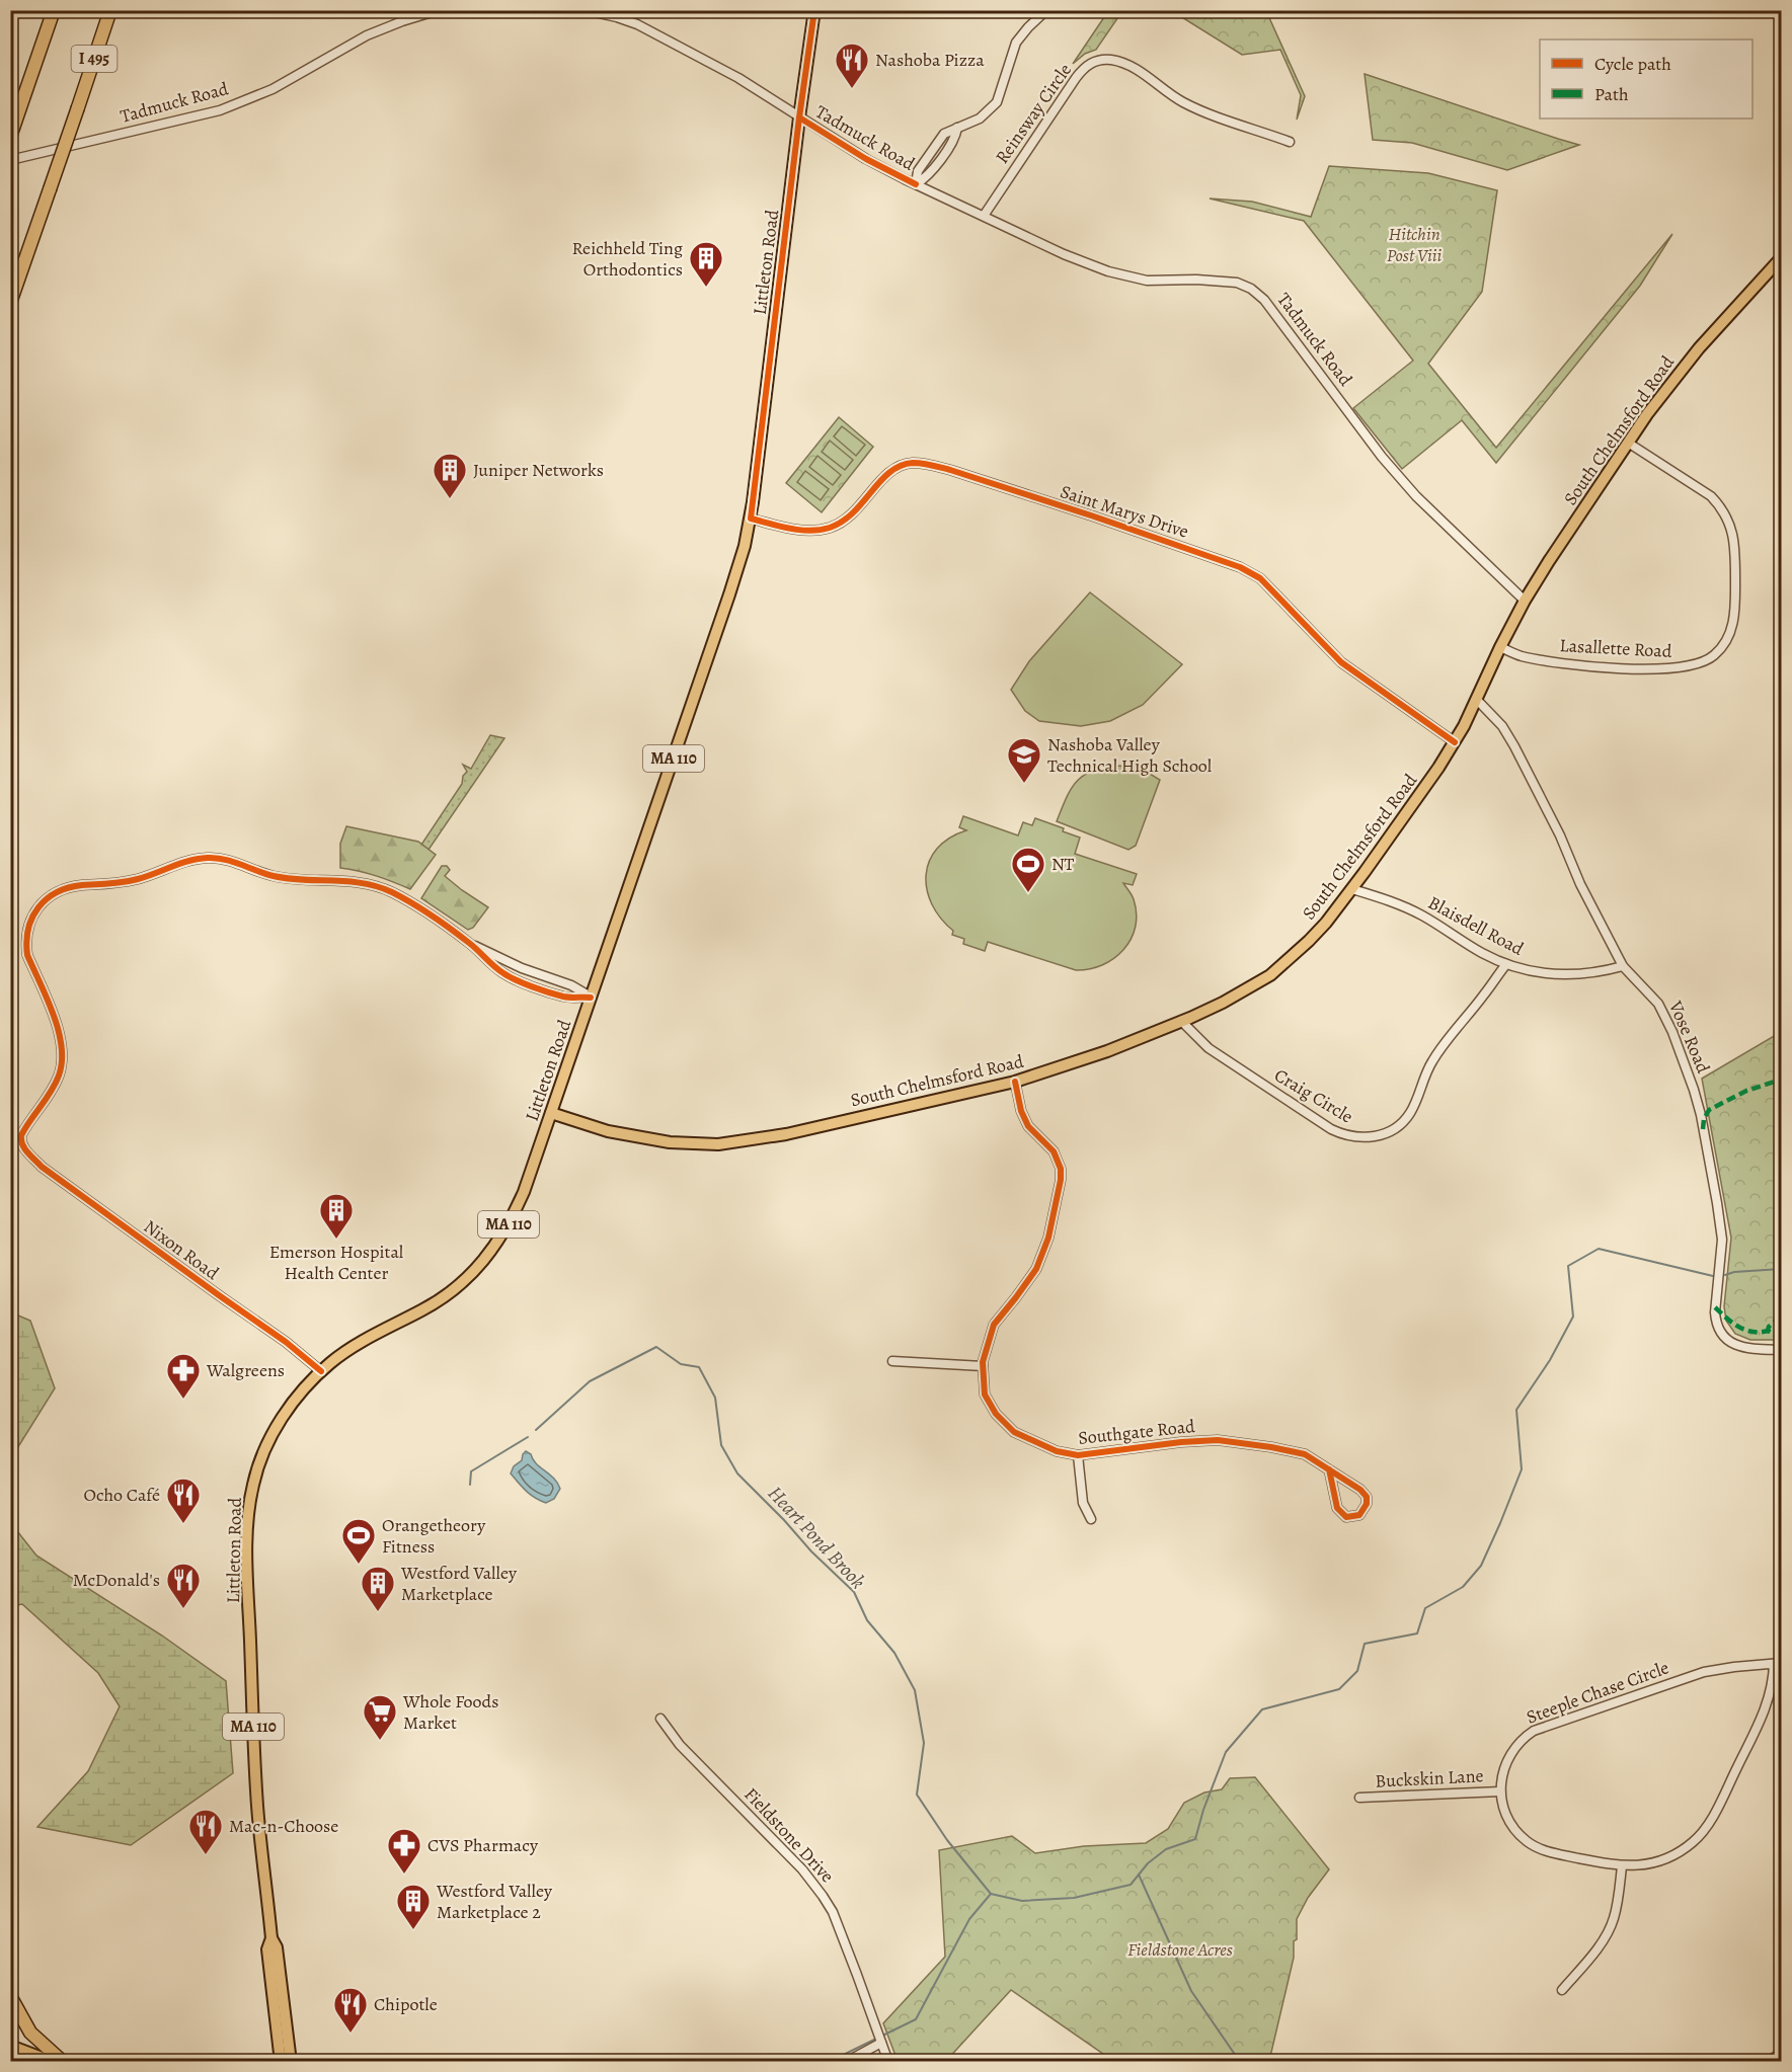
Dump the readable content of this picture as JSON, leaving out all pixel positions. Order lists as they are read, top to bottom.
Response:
{
  "streets": {
    "highway": ["I 495"],
    "main road": ["Littleton Road", "South Chelmsford Road", "MA 110"],
    "street": [
      "Tadmuck Road",
      "Reinsway Circle",
      "Saint Marys Drive",
      "Lasallette Road",
      "Blaisdell Road",
      "Vose Road",
      "Craig Circle",
      "Nixon Road",
      "Southgate Road",
      "Steeple Chase Circle",
      "Buckskin Lane",
      "Fieldstone Drive"
    ]
  },
  "crossings": [
    ["Tadmuck Road", "Reinsway Circle"],
    ["Tadmuck Road", "Littleton Road"],
    ["Tadmuck Road", "South Chelmsford Road"],
    ["Littleton Road", "South Chelmsford Road"],
    ["Littleton Road", "Saint Marys Drive"],
    ["Littleton Road", "Nixon Road"],
    ["South Chelmsford Road", "Saint Marys Drive"],
    ["South Chelmsford Road", "Lasallette Road"],
    ["South Chelmsford Road", "Blaisdell Road"],
    ["South Chelmsford Road", "Vose Road"],
    ["South Chelmsford Road", "Craig Circle"],
    ["South Chelmsford Road", "Southgate Road"],
    ["Blaisdell Road", "Vose Road"],
    ["Blaisdell Road", "Craig Circle"],
    ["Steeple Chase Circle", "Buckskin Lane"]
  ],
  "water": ["Heart Pond Brook"],
  "parks": ["Hitchin Post Viii", "Fieldstone Acres"],
  "places": {
    "restaurant": [
      "Nashoba Pizza",
      "Ocho Café",
      "McDonald's",
      "Mac-n-Choose",
      "Chipotle"
    ],
    "building": [
      "Reichheld Ting Orthodontics",
      "Juniper Networks",
      "Emerson Hospital Health Center",
      "Westford Valley Marketplace",
      "Westford Valley Marketplace 2"
    ],
    "school or university": ["Nashoba Valley Technical High School"],
    "sports": ["NT", "Orangetheory Fitness"],
    "pharmacy": ["Walgreens", "CVS Pharmacy"],
    "supermarket": ["Whole Foods Market"]
  },
  "legend": ["Cycle path", "Path"]
}
